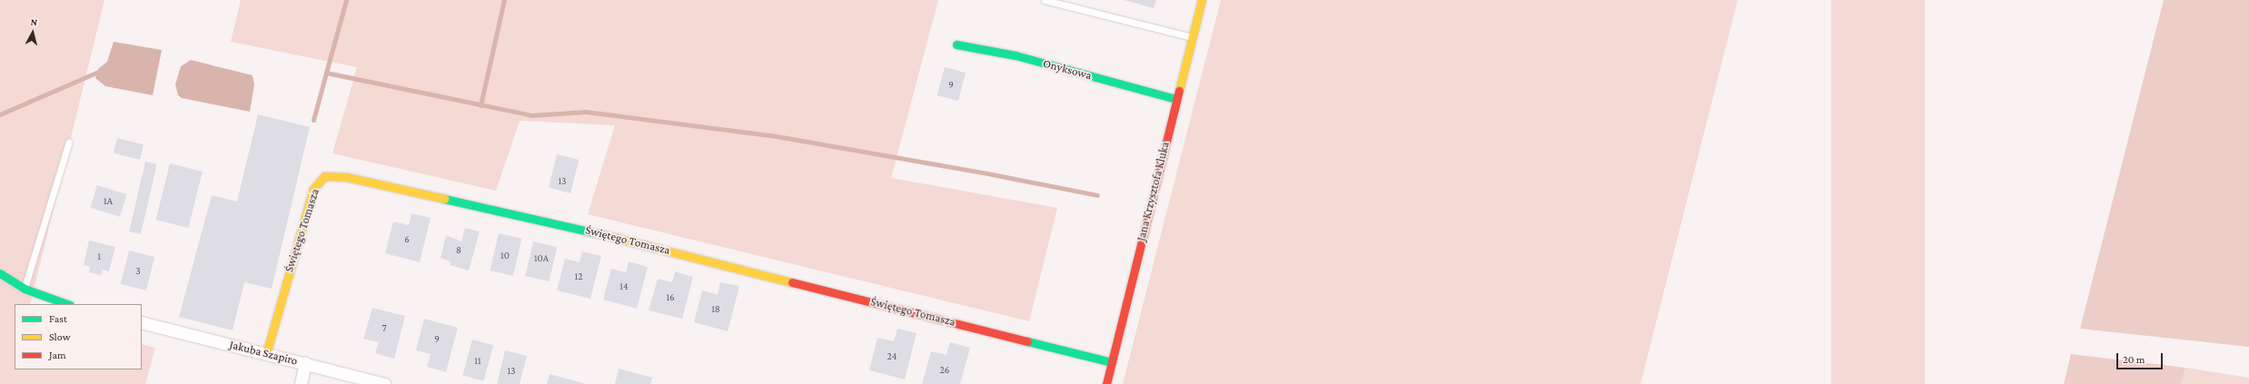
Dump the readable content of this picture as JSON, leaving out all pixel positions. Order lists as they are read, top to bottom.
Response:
{
  "streets": {
    "street": [
      "Onyksowa",
      "Jana Krzysztofa Kluka",
      "Świętego Tomasza",
      "Jakuba Szapiro"
    ]
  },
  "crossings": [
    ["Onyksowa", "Jana Krzysztofa Kluka"],
    ["Jana Krzysztofa Kluka", "Świętego Tomasza"],
    ["Świętego Tomasza", "Jakuba Szapiro"]
  ],
  "house_numbers": [
    "9",
    "13",
    "1A",
    "6",
    "8",
    "10",
    "1",
    "10A",
    "3",
    "12",
    "14",
    "16",
    "18",
    "7",
    "9",
    "24",
    "11",
    "26",
    "13"
  ],
  "legend": ["Fast", "Slow", "Jam"],
  "scale_bar": "20 m",
  "north": "top"
}
